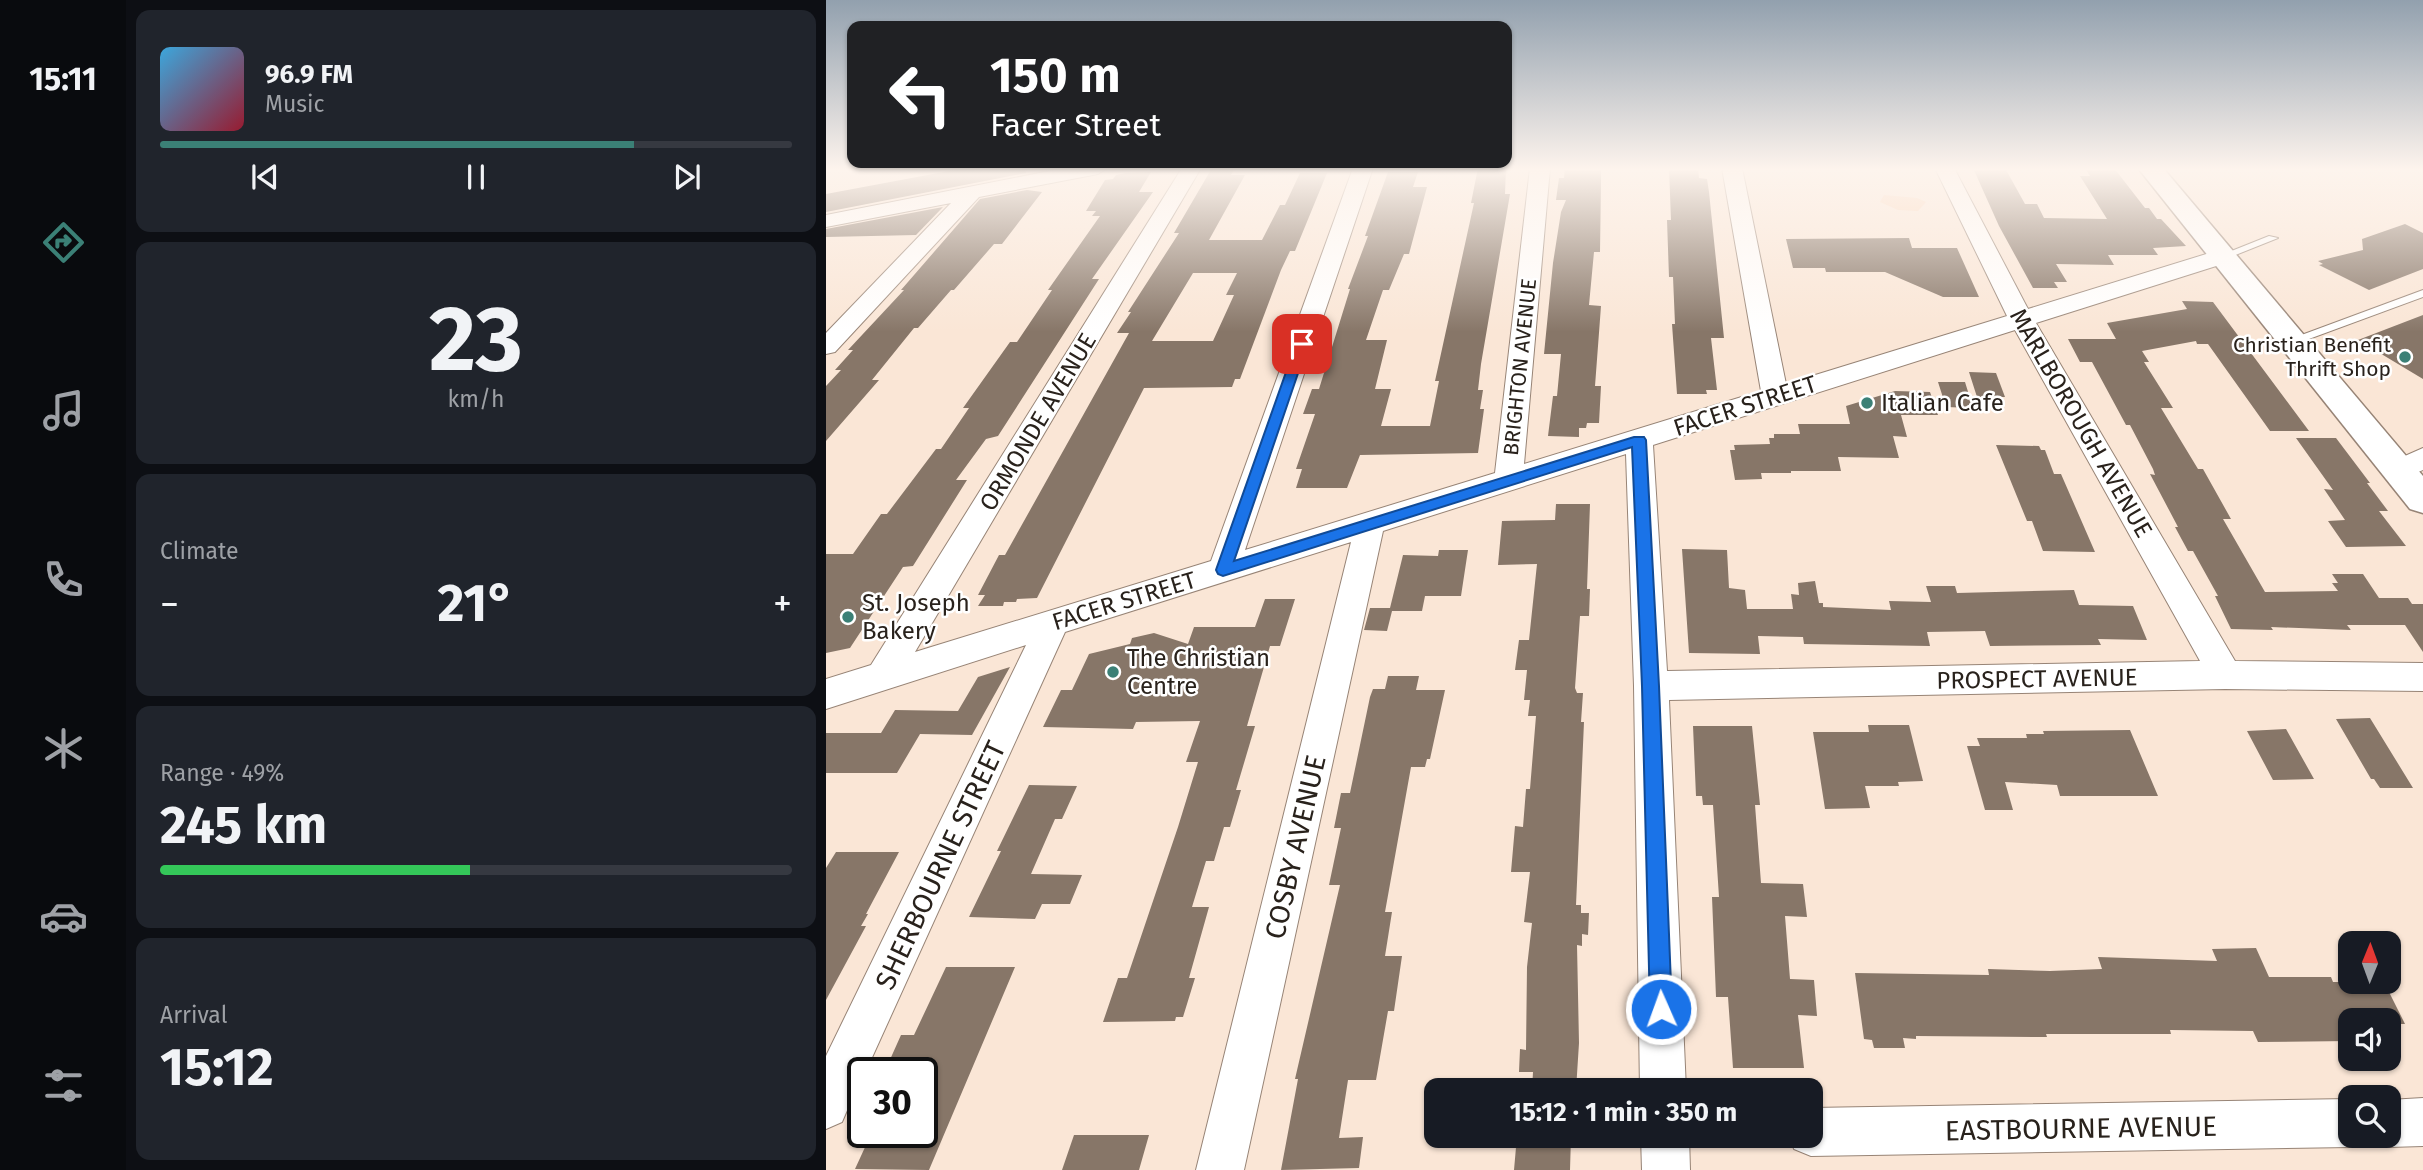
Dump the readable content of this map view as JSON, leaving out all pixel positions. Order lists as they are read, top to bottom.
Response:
{
  "streets": {
    "street": [
      "BRIGHTON AVENUE",
      "FACER STREET",
      "ORMONDE AVENUE",
      "MARLBOROUGH AVENUE",
      "PROSPECT AVENUE",
      "COSBY AVENUE",
      "SHERBOURNE STREET",
      "EASTBOURNE AVENUE"
    ]
  },
  "crossings": [
    ["BRIGHTON AVENUE", "FACER STREET"],
    ["FACER STREET", "ORMONDE AVENUE"],
    ["FACER STREET", "MARLBOROUGH AVENUE"],
    ["FACER STREET", "COSBY AVENUE"],
    ["FACER STREET", "SHERBOURNE STREET"],
    ["MARLBOROUGH AVENUE", "PROSPECT AVENUE"]
  ],
  "places": [
    "Christian Benefit Thrift Shop",
    "Italian Cafe",
    "St. Joseph Bakery",
    "The Christian Centre"
  ],
  "north": "top",
  "page": {
    "tabs": "15:11",
    "turn": ["150 m", "Facer Street"],
    "song": ["96.9 FM", "Music"],
    "tile": [
      ["23", "km/h"],
      "Climate",
      ["Range · 49%", "245 km"],
      ["Arrival", "15:12"]
    ],
    "heat": ["−", "21°", "+"],
    "limit": "30",
    "trip": "15:12 · 1 min · 350 m"
  }
}
